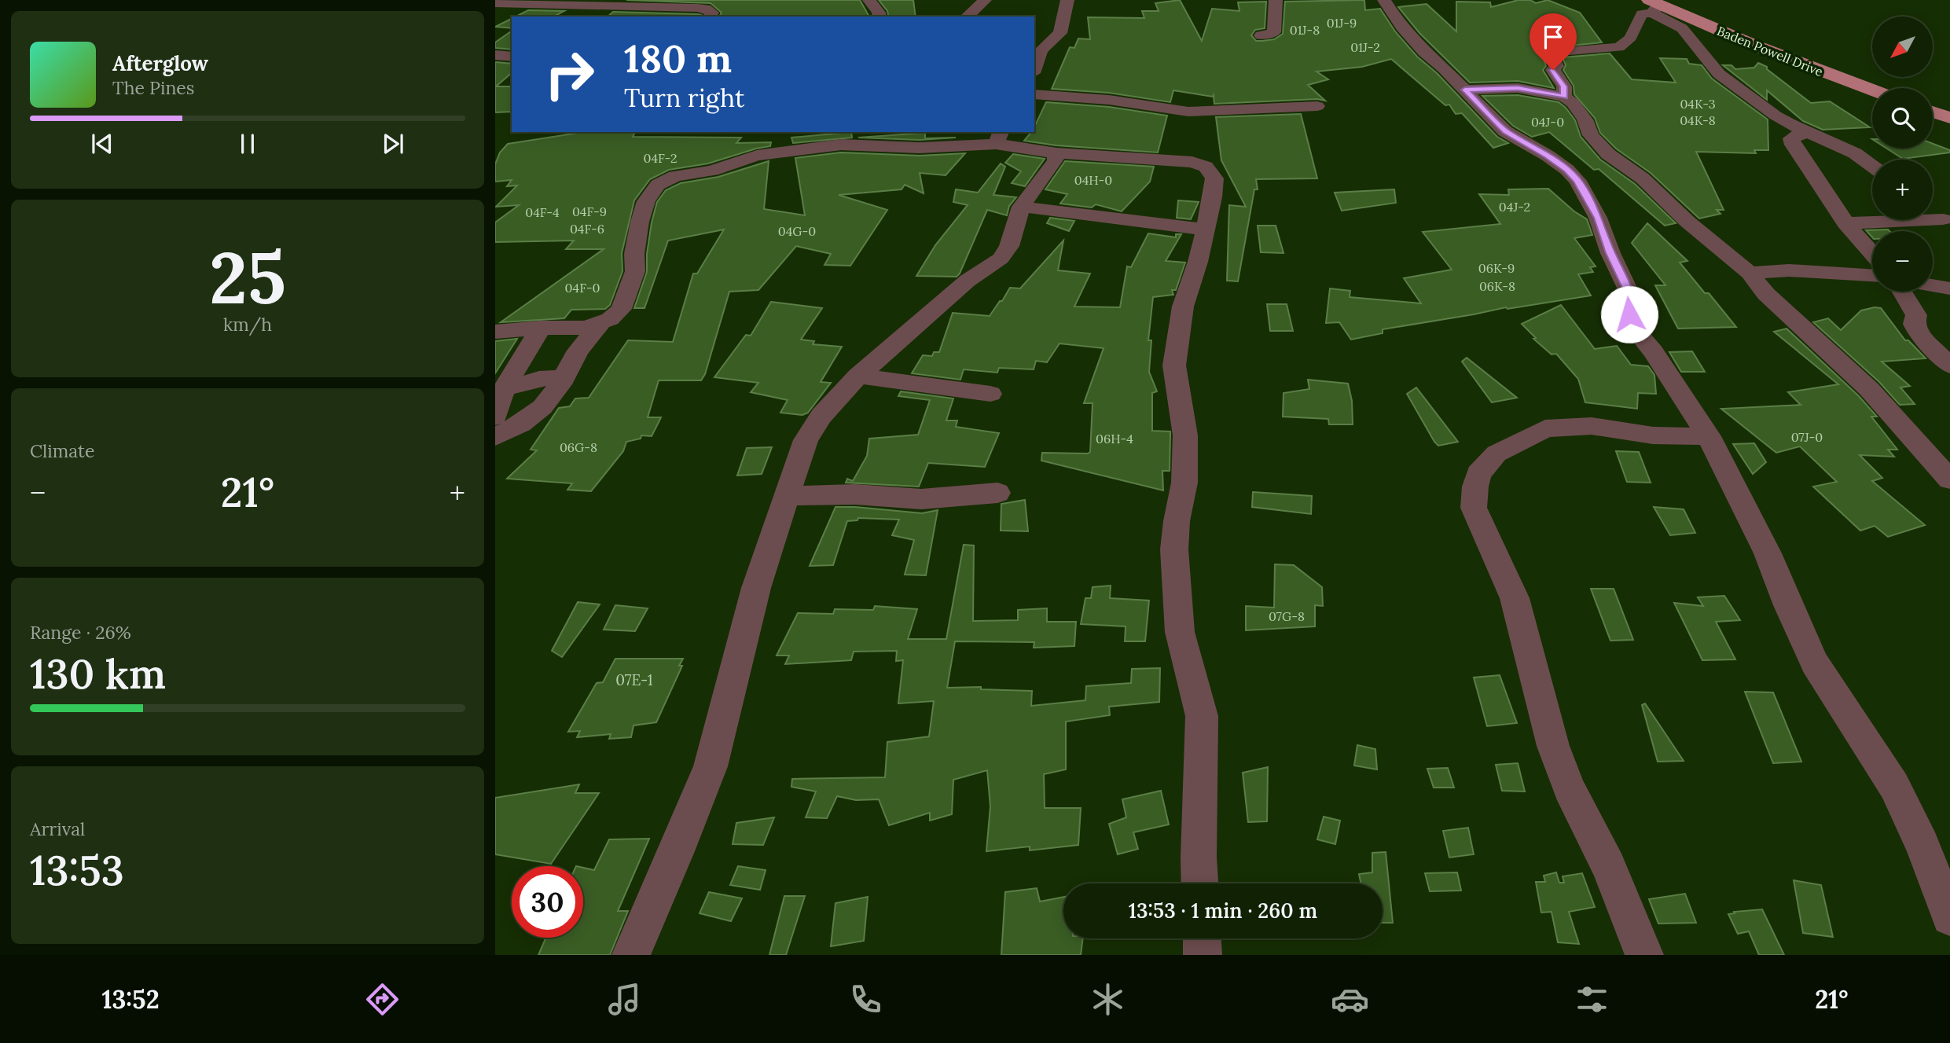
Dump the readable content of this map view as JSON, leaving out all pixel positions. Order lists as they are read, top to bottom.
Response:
{
  "streets": {
    "main road": ["Baden Powell Drive"]
  },
  "house_numbers": [
    "01J-9",
    "01J-8",
    "01J-2",
    "04K-3",
    "04K-8",
    "04J-0",
    "04F-2",
    "04H-0",
    "04J-2",
    "04F-9",
    "04F-4",
    "04F-6",
    "04G-0",
    "06K-9",
    "06K-8",
    "04F-0",
    "07J-0",
    "06H-4",
    "06G-8",
    "07G-8",
    "07E-1"
  ],
  "north": "bottom left",
  "page": {
    "map_buttons": ["+", "−"],
    "turn": ["180 m", "Turn right"],
    "song": ["Afterglow", "The Pines"],
    "tile": [
      ["25", "km/h"],
      "Climate",
      ["Range · 26%", "130 km"],
      ["Arrival", "13:53"]
    ],
    "heat": ["−", "21°", "+"],
    "limit": "30",
    "trip": "13:53 · 1 min · 260 m",
    "tabs": ["13:52", "21°"]
  }
}
